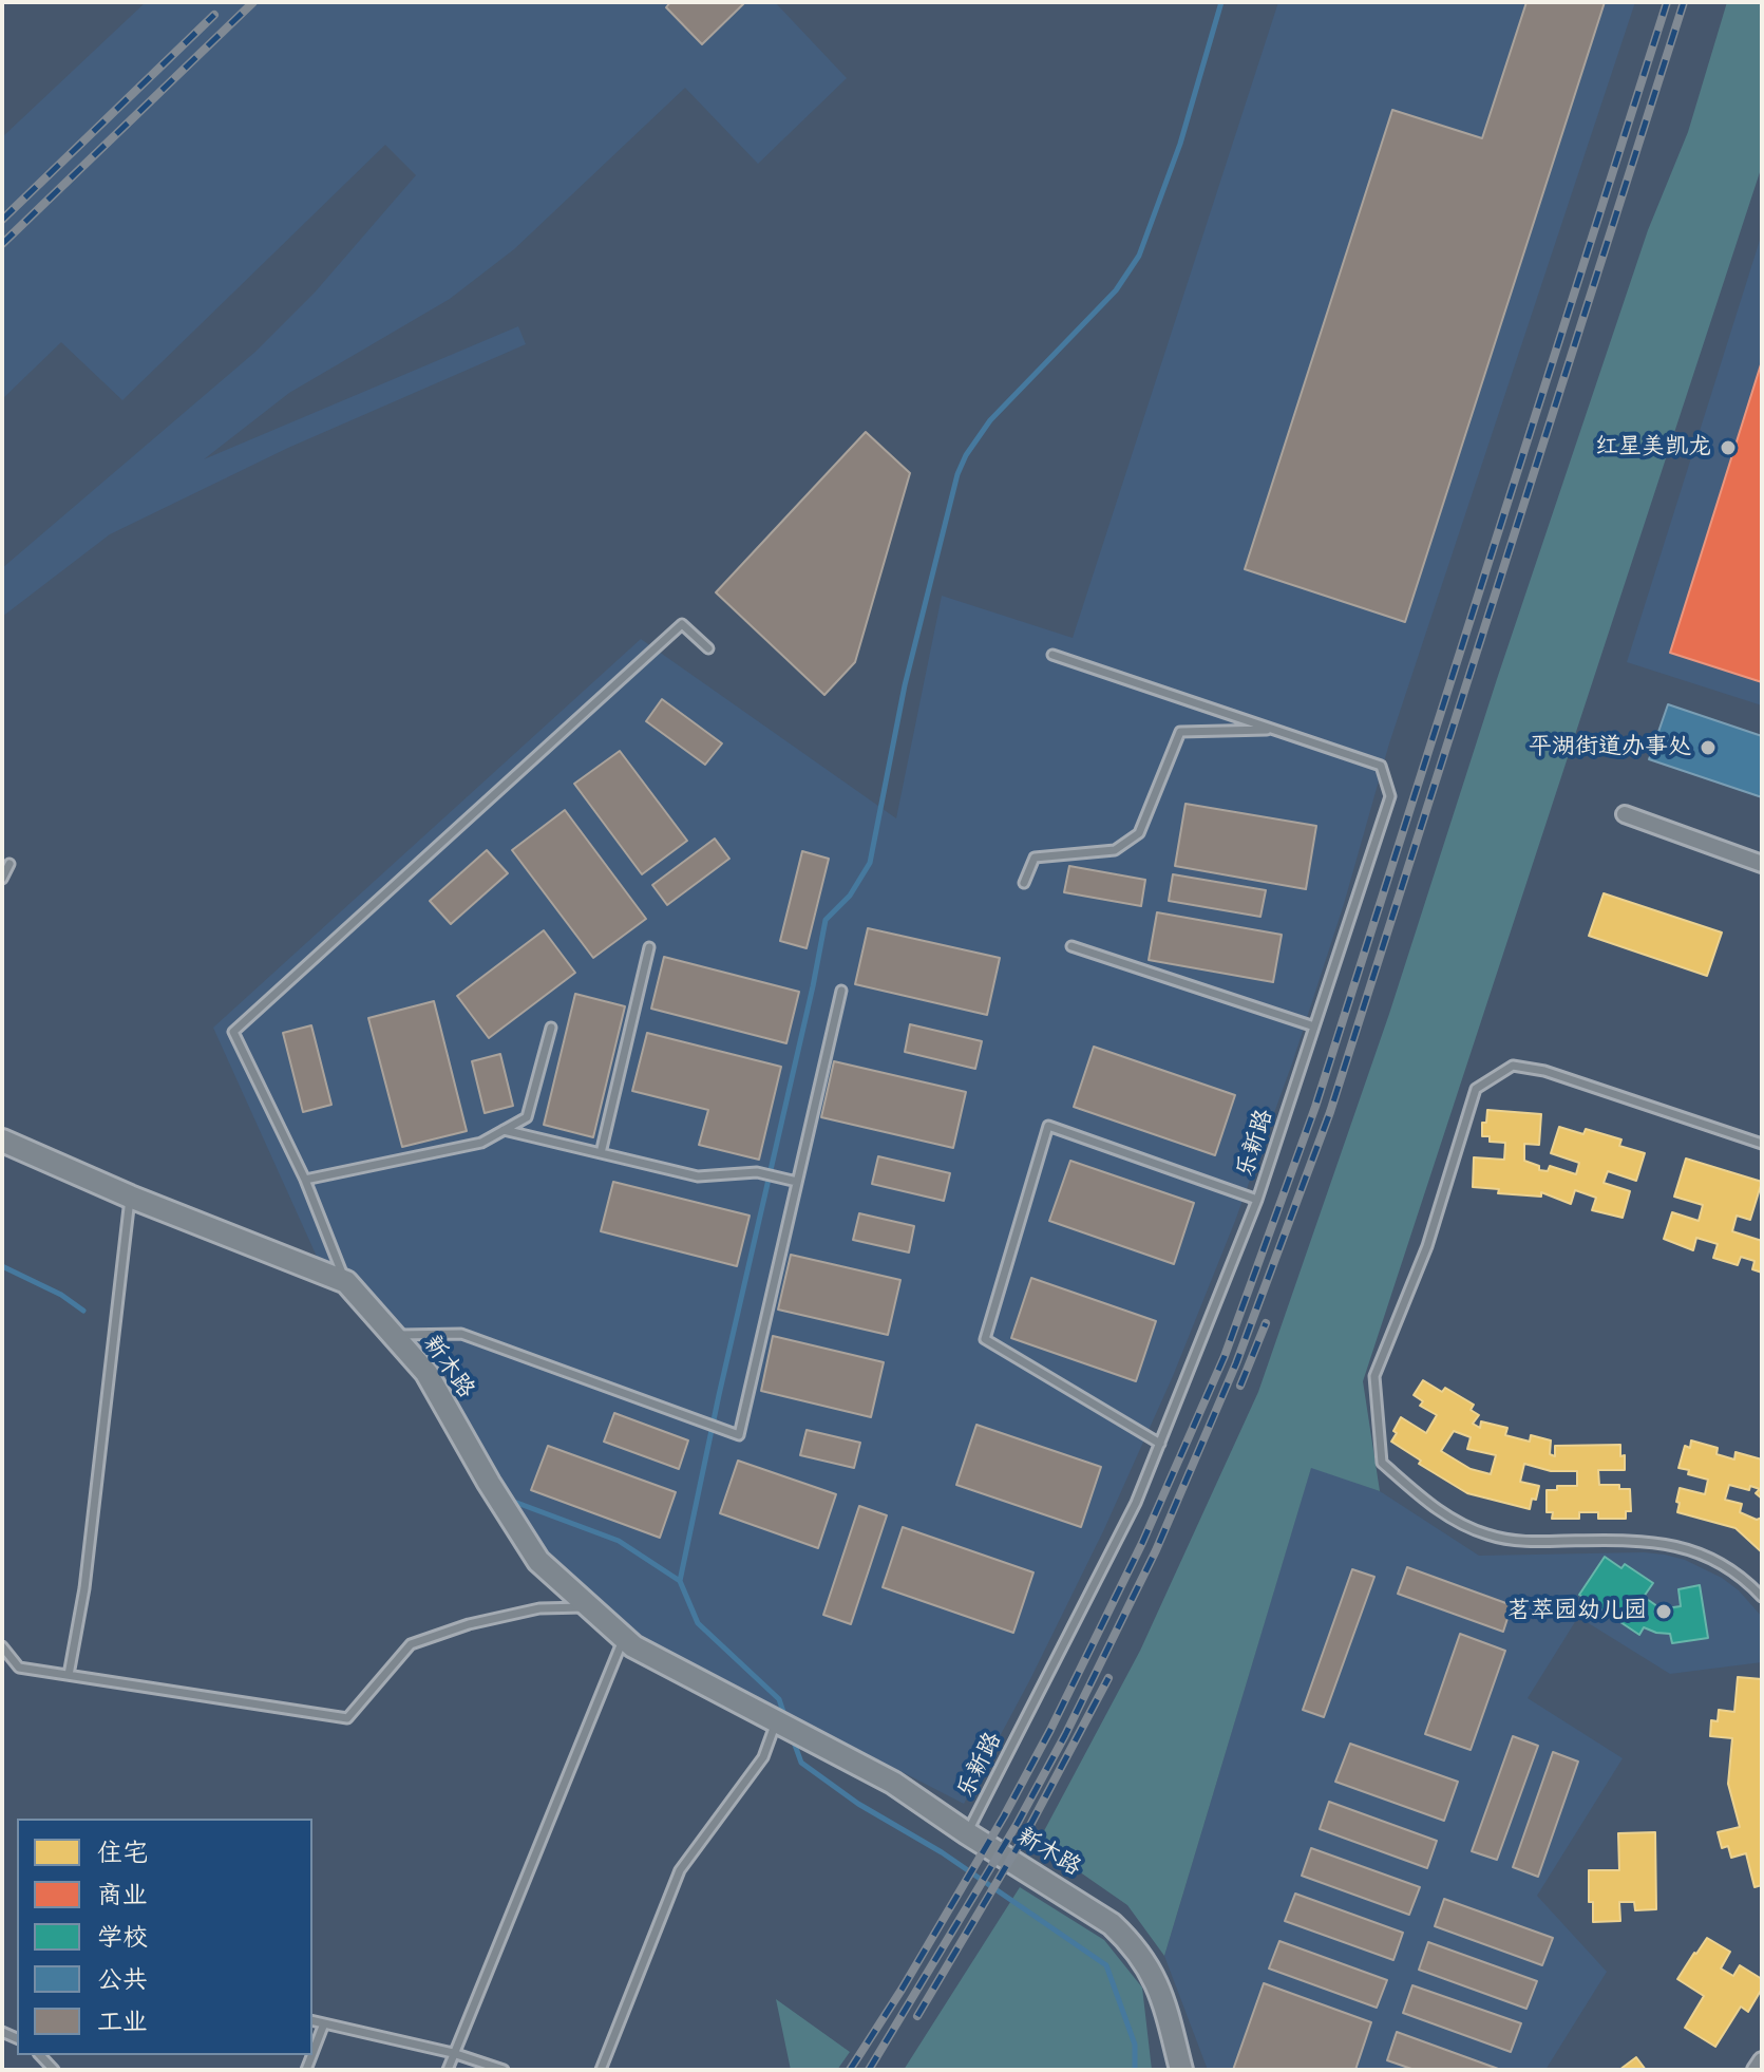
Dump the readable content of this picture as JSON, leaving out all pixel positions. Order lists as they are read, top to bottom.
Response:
{
  "streets": {
    "street": ["新木路"],
    "lane": ["乐新路"]
  },
  "crossings": [
    ["乐新路", "新木路"]
  ],
  "places": ["红星美凯龙", "平湖街道办事处", "茗萃园幼儿园"],
  "legend": [
    "住宅",
    "商业",
    "学校",
    "公共",
    "工业"
  ]
}
